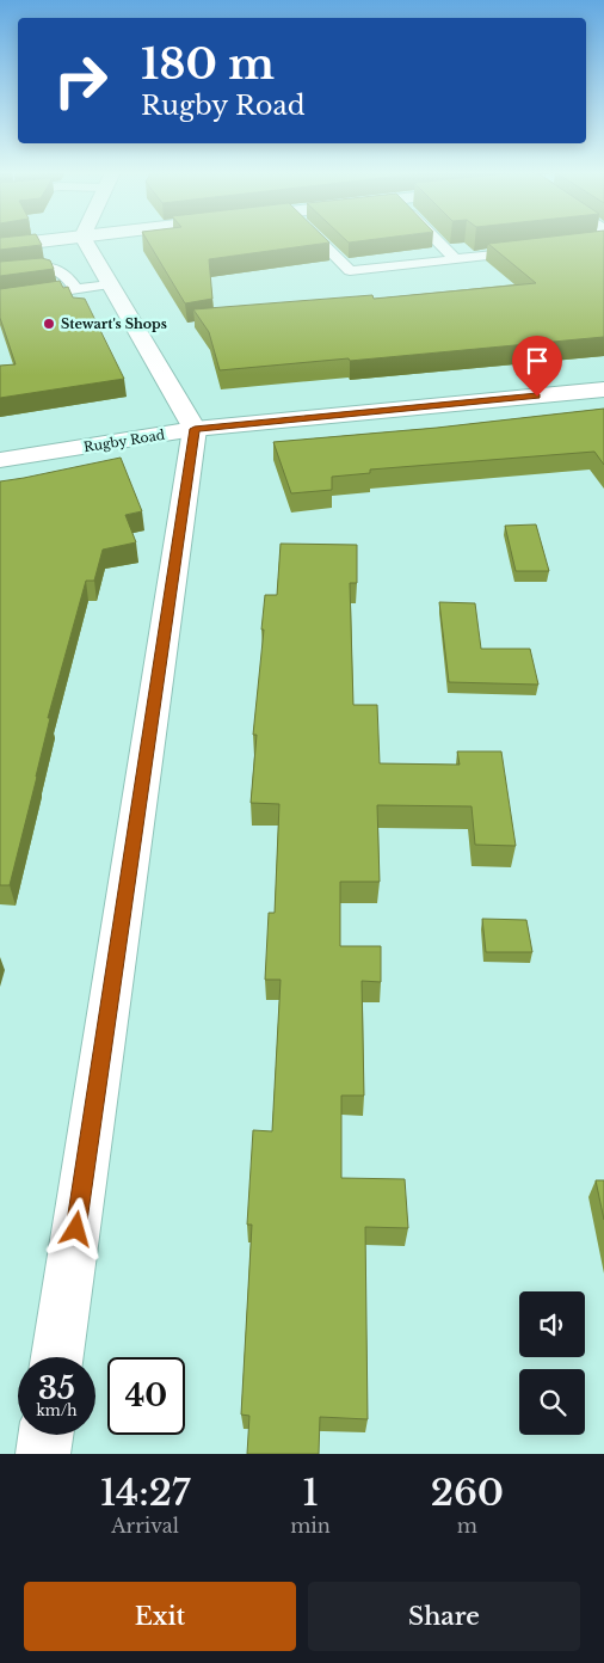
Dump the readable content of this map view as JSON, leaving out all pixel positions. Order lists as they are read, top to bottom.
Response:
{
  "streets": {
    "street": ["Rugby Road"]
  },
  "places": ["Stewart's Shops"],
  "page": {
    "turn": ["180 m", "Rugby Road"],
    "speed": "35 km/h",
    "limit": "40",
    "eta": [
      "14:27",
      "Arrival",
      "1",
      "min",
      "260",
      "m"
    ],
    "buttons": ["Exit", "Share"]
  }
}
